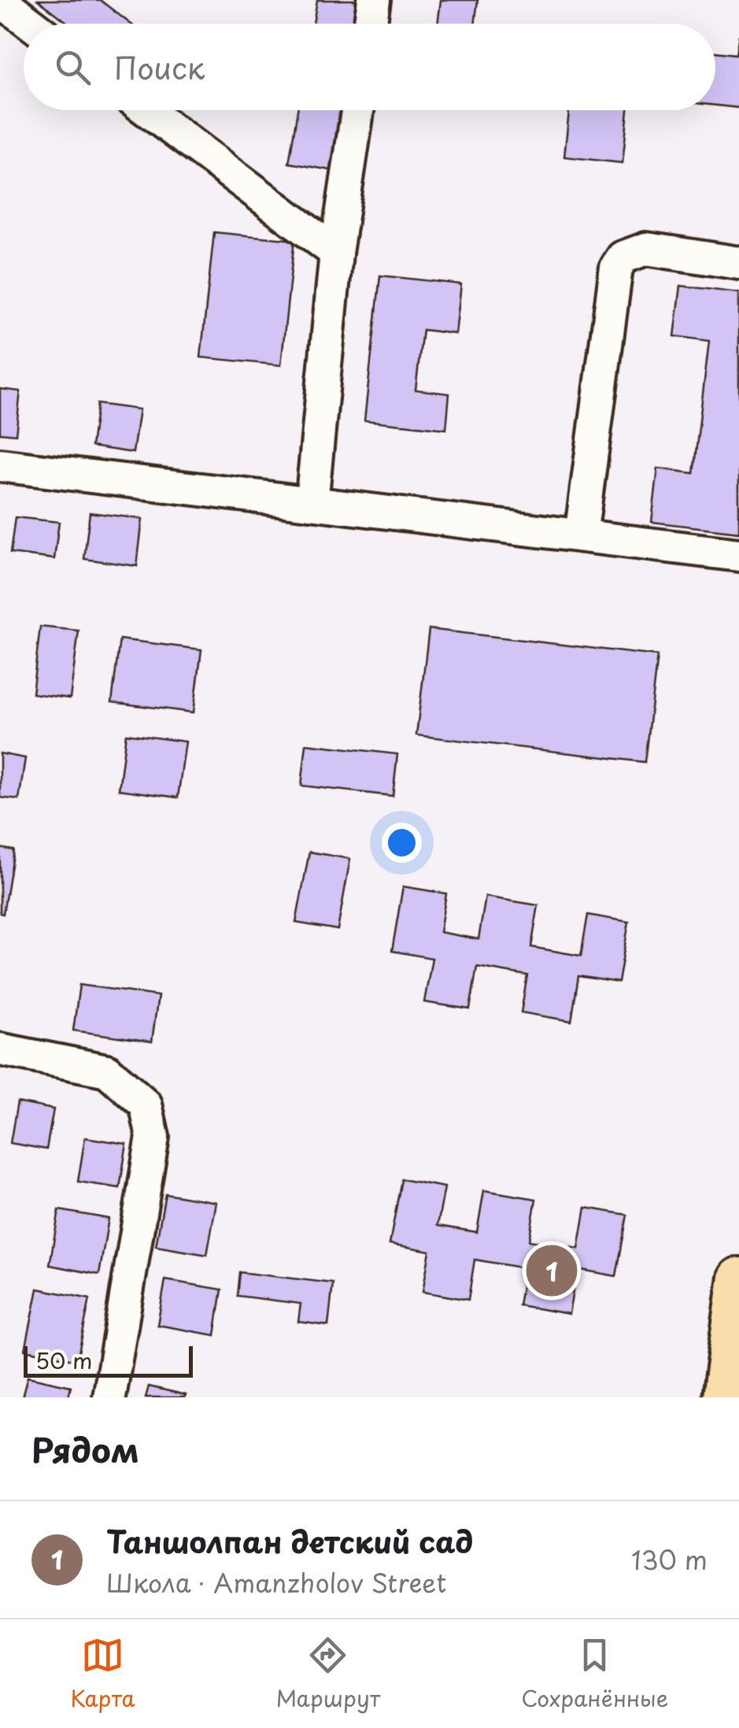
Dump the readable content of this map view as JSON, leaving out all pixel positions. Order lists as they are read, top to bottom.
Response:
{
  "scale_bar": "50 m",
  "page": {
    "search": "Поиск",
    "pins": "1",
    "scale": "50 m",
    "heading": "Рядом",
    "list": [
      {
        "mark": "1",
        "name": "Таншолпан детский сад",
        "note": "Школа · Amanzholov Street",
        "value": "130 m"
      }
    ],
    "nav": ["Карта", "Маршрут", "Сохранённые"]
  }
}
